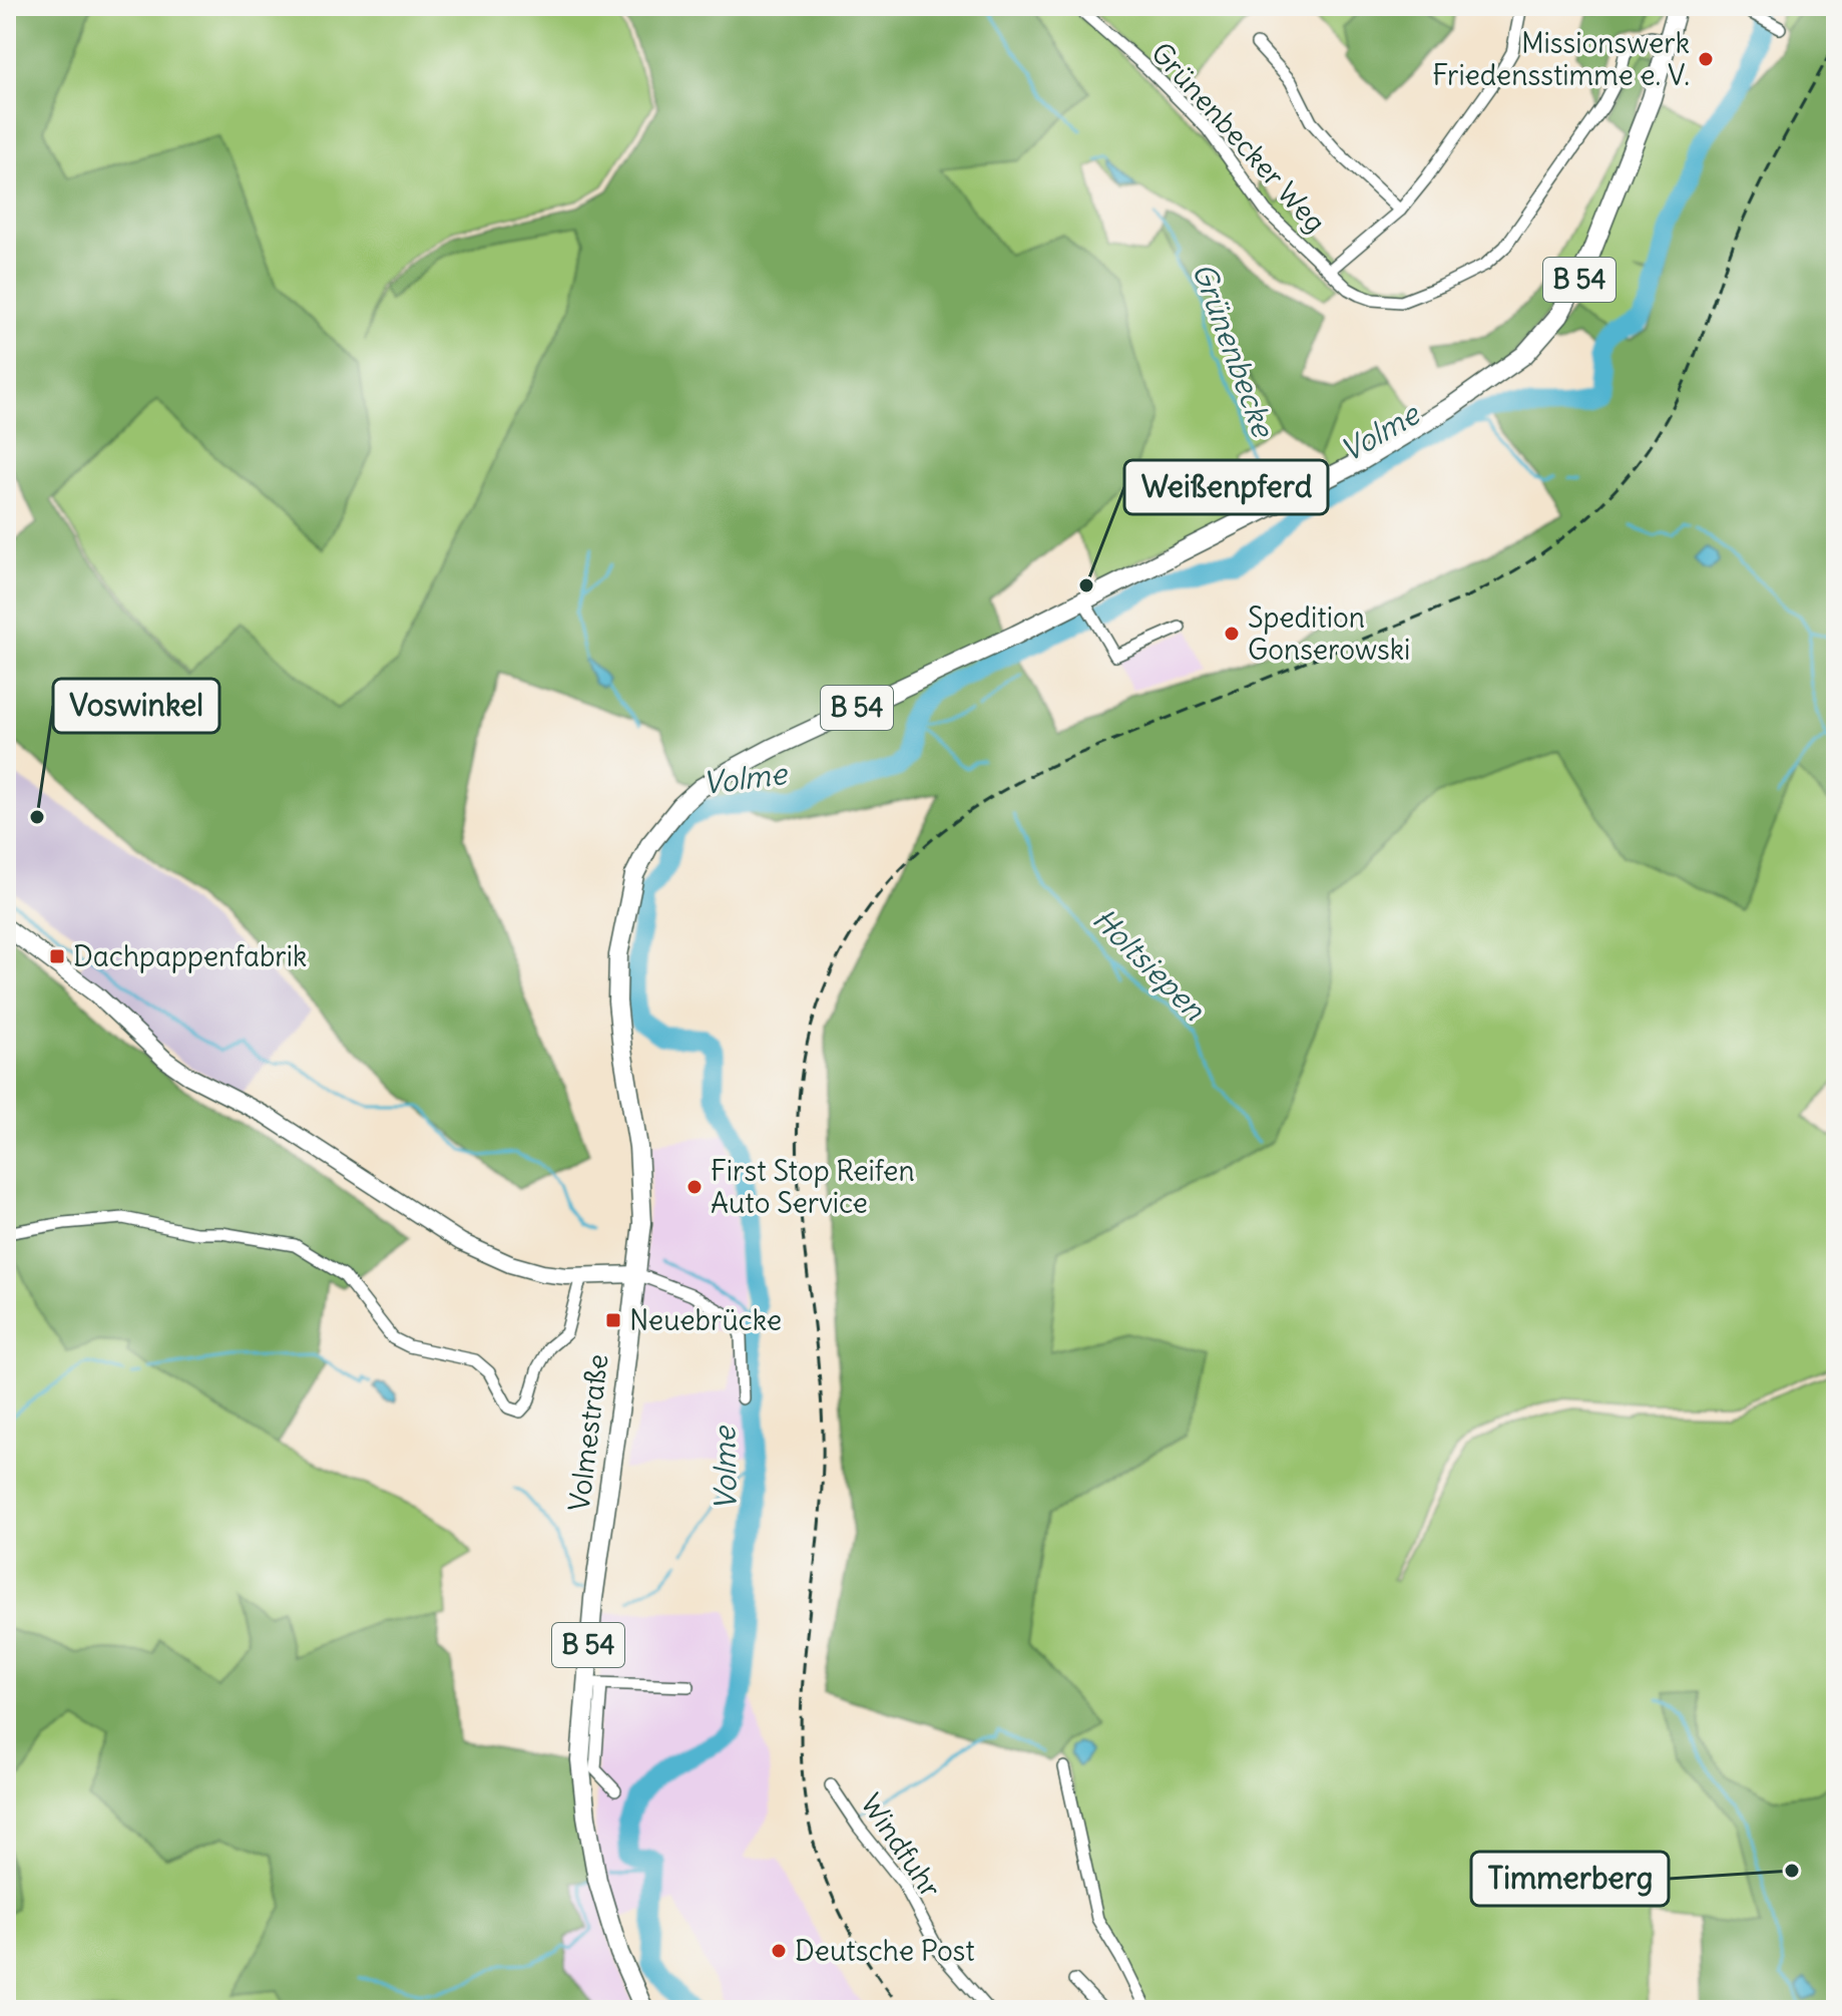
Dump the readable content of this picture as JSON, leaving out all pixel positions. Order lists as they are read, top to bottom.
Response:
{
  "streets": {
    "main road": ["B 54", "Volmestraße"],
    "street": ["Grünenbecker Weg", "Windfuhr"]
  },
  "crossings": [
    ["Grünenbecker Weg", "B 54"],
    ["B 54", "Volmestraße"]
  ],
  "water": ["Grünenbecke", "Volme", "Holtsiepen"],
  "places": {
    "other": [
      "Missionswerk Friedensstimme e. V.",
      "Weißenpferd",
      "Spedition Gonserowski",
      "Voswinkel",
      "First Stop Reifen Auto Service",
      "Timmerberg",
      "Deutsche Post"
    ],
    "transit": ["Dachpappenfabrik", "Neuebrücke"]
  }
}
